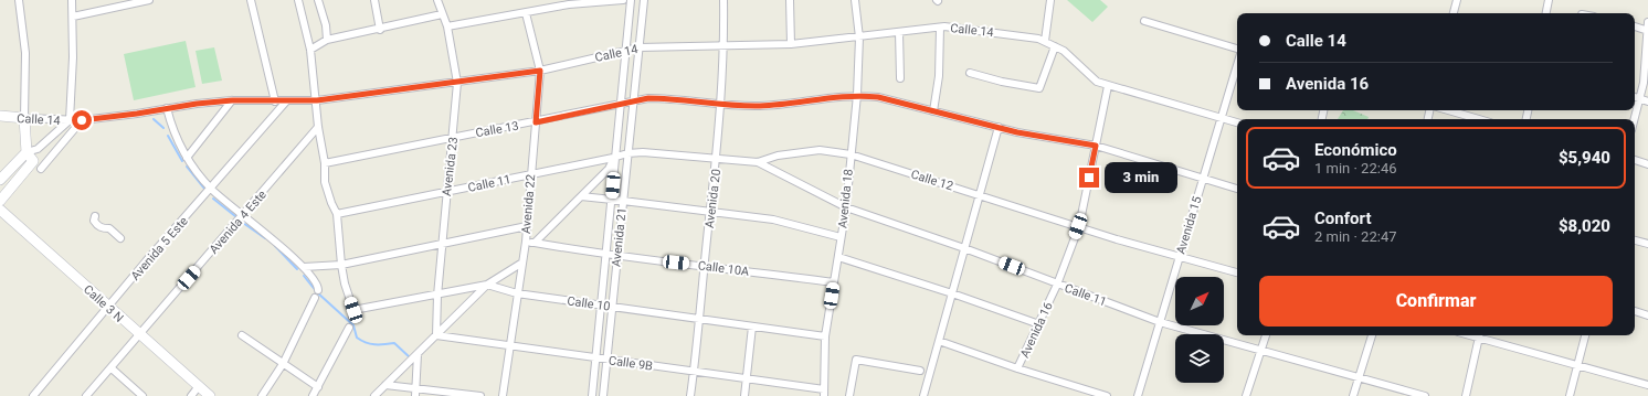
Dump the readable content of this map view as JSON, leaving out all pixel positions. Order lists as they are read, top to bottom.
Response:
{
  "streets": {
    "street": [
      "Calle 14",
      "Calle 13",
      "Avenida 23",
      "Calle 12",
      "Calle 11",
      "Avenida 20",
      "Avenida 18",
      "Avenida 22",
      "Avenida 4 Este",
      "Avenida 15",
      "Avenida 21",
      "Avenida 5 Este",
      "Calle 10A",
      "Calle 3 N",
      "Calle 10",
      "Avenida 16",
      "Calle 9B"
    ]
  },
  "crossings": [
    ["Calle 14", "Avenida 23"],
    ["Calle 14", "Avenida 20"],
    ["Calle 14", "Avenida 18"],
    ["Calle 14", "Avenida 22"],
    ["Calle 14", "Avenida 15"],
    ["Calle 14", "Avenida 21"],
    ["Calle 14", "Avenida 5 Este"],
    ["Calle 14", "Avenida 16"],
    ["Calle 13", "Avenida 23"],
    ["Calle 13", "Avenida 20"],
    ["Calle 13", "Avenida 18"],
    ["Calle 13", "Avenida 22"],
    ["Calle 13", "Avenida 15"],
    ["Calle 13", "Avenida 21"],
    ["Calle 13", "Avenida 16"],
    ["Avenida 23", "Calle 11"],
    ["Avenida 23", "Calle 10"],
    ["Avenida 23", "Calle 9B"],
    ["Calle 12", "Calle 11"],
    ["Calle 12", "Avenida 20"],
    ["Calle 12", "Avenida 18"],
    ["Calle 12", "Avenida 15"],
    ["Calle 12", "Avenida 21"],
    ["Calle 12", "Avenida 16"],
    ["Calle 11", "Avenida 18"],
    ["Calle 11", "Avenida 22"],
    ["Calle 11", "Avenida 15"],
    ["Calle 11", "Avenida 21"],
    ["Calle 11", "Avenida 16"],
    ["Avenida 20", "Calle 10A"],
    ["Avenida 20", "Calle 10"],
    ["Avenida 20", "Calle 9B"],
    ["Avenida 18", "Calle 10A"],
    ["Avenida 18", "Calle 10"],
    ["Avenida 18", "Calle 9B"],
    ["Avenida 22", "Calle 10A"],
    ["Avenida 22", "Calle 10"],
    ["Avenida 22", "Calle 9B"],
    ["Avenida 4 Este", "Calle 3 N"],
    ["Avenida 21", "Calle 10A"],
    ["Avenida 21", "Calle 10"],
    ["Avenida 21", "Calle 9B"],
    ["Avenida 5 Este", "Calle 3 N"]
  ],
  "north": "top right",
  "page": {
    "banner": ["Calle 14", "Avenida 16"],
    "list": [
      {
        "name": "Económico",
        "note": "1 min · 22:46",
        "value": "$5,940"
      },
      {
        "name": "Confort",
        "note": "2 min · 22:47",
        "value": "$8,020"
      }
    ],
    "bubble": "3 min",
    "buttons": "Confirmar"
  }
}
